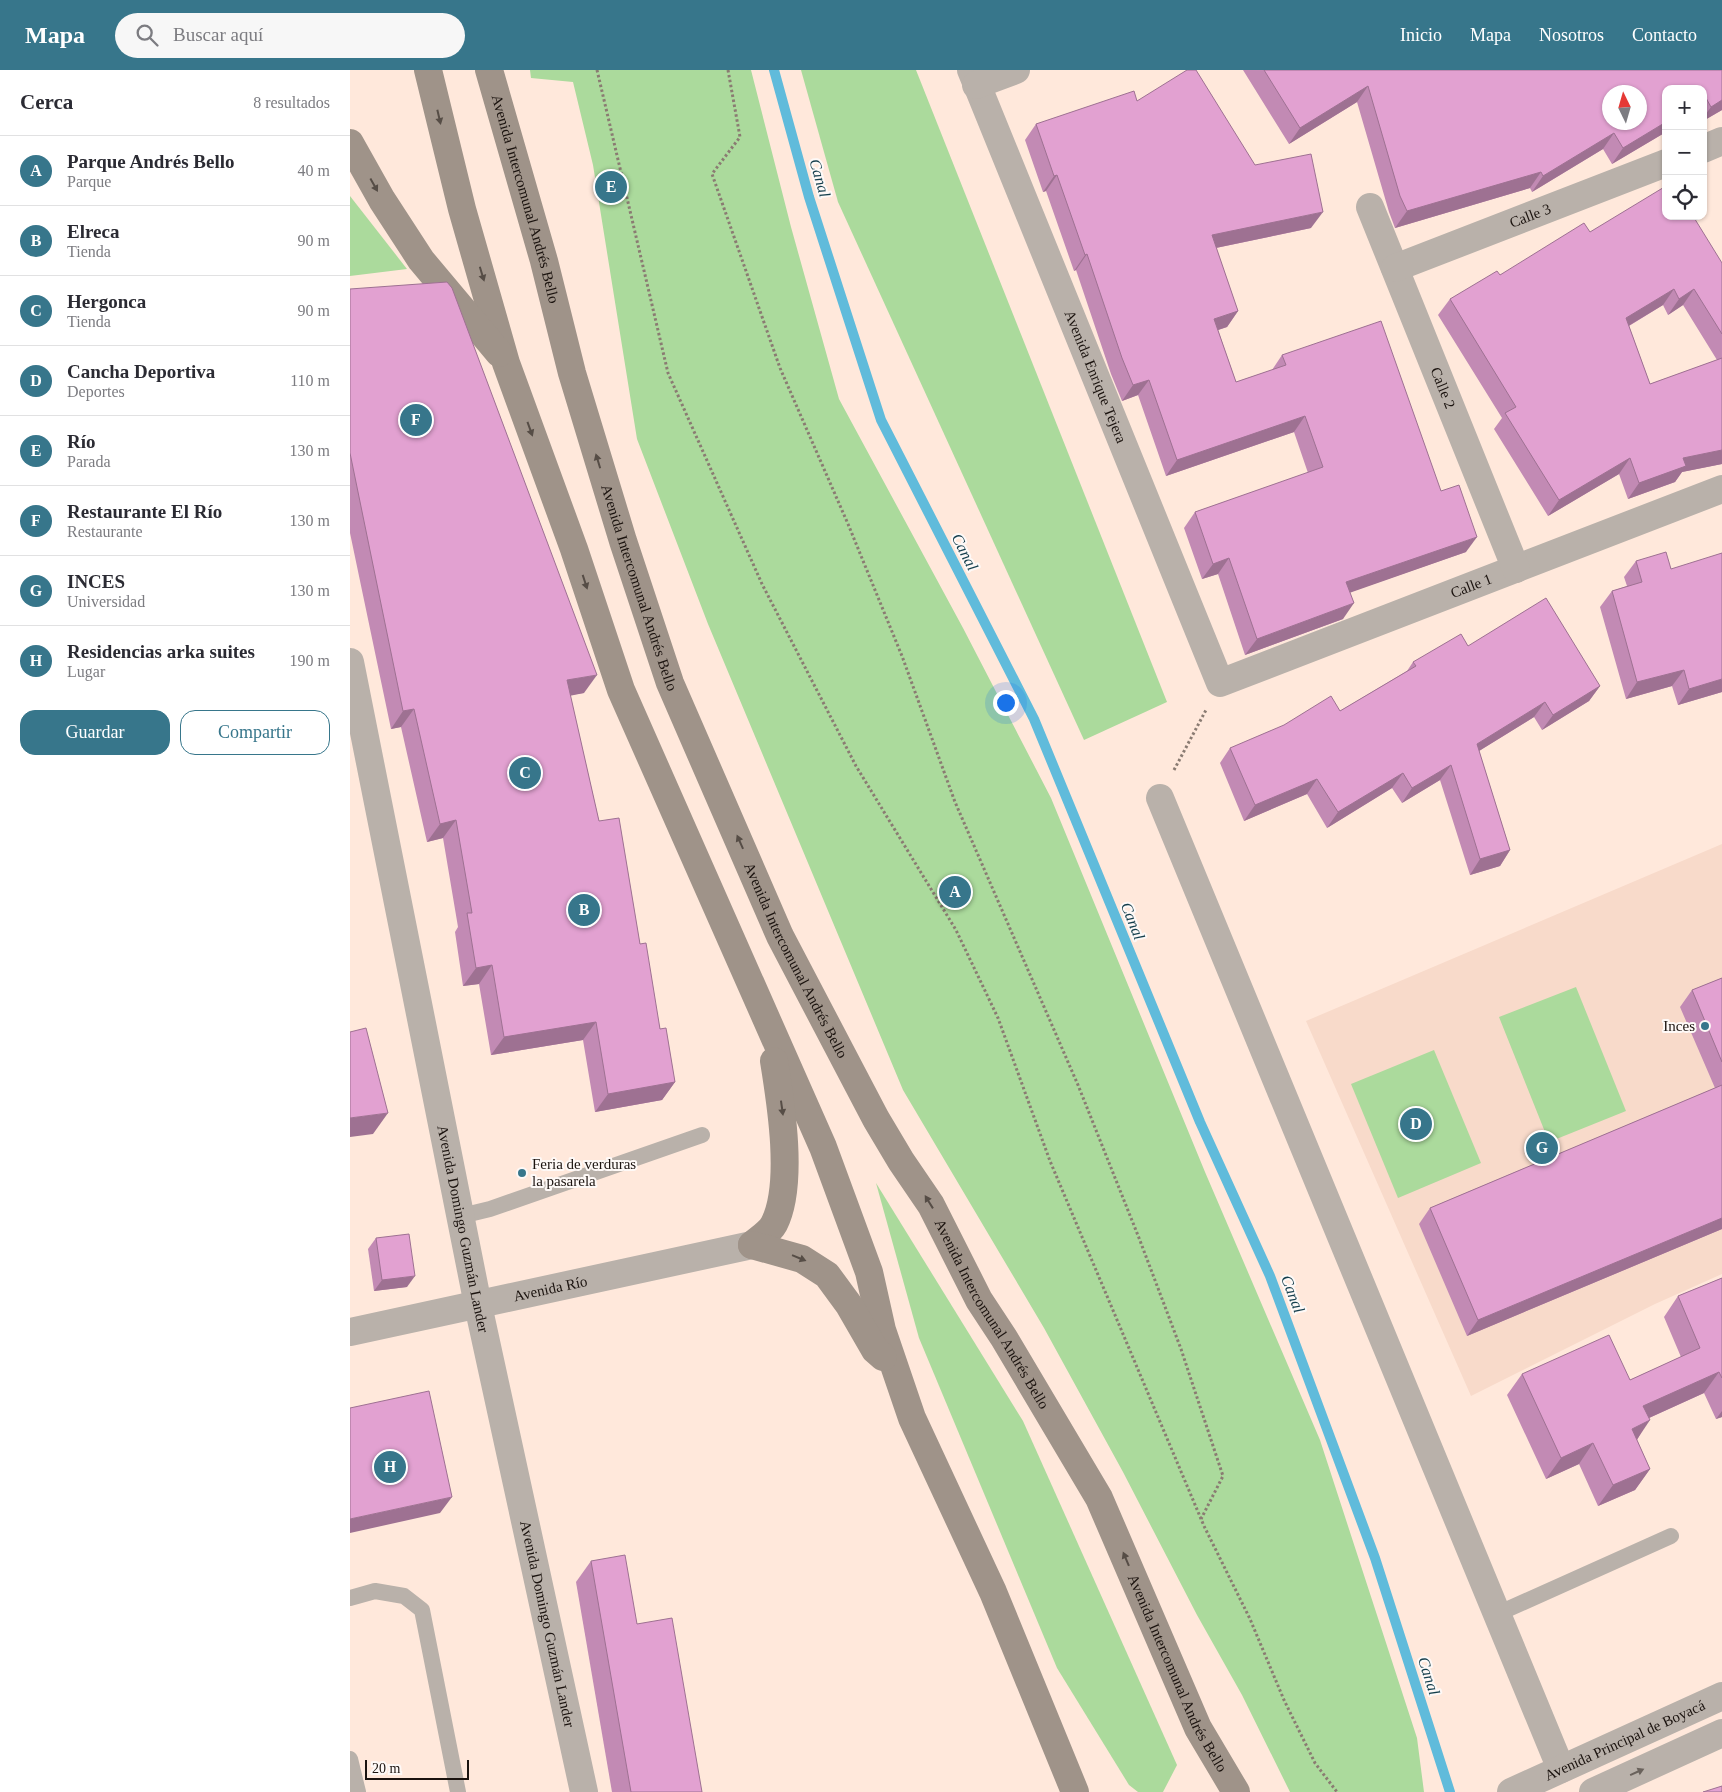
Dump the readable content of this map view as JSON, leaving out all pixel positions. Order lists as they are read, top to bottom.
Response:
{
  "streets": {
    "main road": ["Avenida Intercomunal Andrés Bello"],
    "street": [
      "Calle 3",
      "Avenida Enrique Tejera",
      "Calle 2",
      "Calle 1",
      "Avenida Domingo Guzmán Lander",
      "Avenida Río",
      "Avenida Principal de Boyacá"
    ]
  },
  "crossings": [
    ["Calle 3", "Calle 2"],
    ["Avenida Enrique Tejera", "Calle 1"],
    ["Calle 2", "Calle 1"],
    ["Avenida Domingo Guzmán Lander", "Avenida Río"]
  ],
  "water": ["Canal"],
  "places": ["Inces", "Feria de verduras la pasarela"],
  "scale_bar": "20 m",
  "north": "top",
  "page": {
    "header": "Mapa",
    "search": "Buscar aquí",
    "nav": [
      "Inicio",
      "Mapa",
      "Nosotros",
      "Contacto"
    ],
    "heading": ["Cerca", "8 resultados"],
    "map_buttons": ["+", "−"],
    "list": [
      {
        "mark": "A",
        "name": "Parque Andrés Bello",
        "note": "Parque",
        "value": "40 m"
      },
      {
        "mark": "B",
        "name": "Elreca",
        "note": "Tienda",
        "value": "90 m"
      },
      {
        "mark": "C",
        "name": "Hergonca",
        "note": "Tienda",
        "value": "90 m"
      },
      {
        "mark": "D",
        "name": "Cancha Deportiva",
        "note": "Deportes",
        "value": "110 m"
      },
      {
        "mark": "E",
        "name": "Río",
        "note": "Parada",
        "value": "130 m"
      },
      {
        "mark": "F",
        "name": "Restaurante El Río",
        "note": "Restaurante",
        "value": "130 m"
      },
      {
        "mark": "G",
        "name": "INCES",
        "note": "Universidad",
        "value": "130 m"
      },
      {
        "mark": "H",
        "name": "Residencias arka suites",
        "note": "Lugar",
        "value": "190 m"
      }
    ],
    "pins": [
      "E",
      "F",
      "C",
      "A",
      "B",
      "D",
      "G",
      "H"
    ],
    "buttons": ["Guardar", "Compartir"],
    "scale": "20 m"
  }
}
